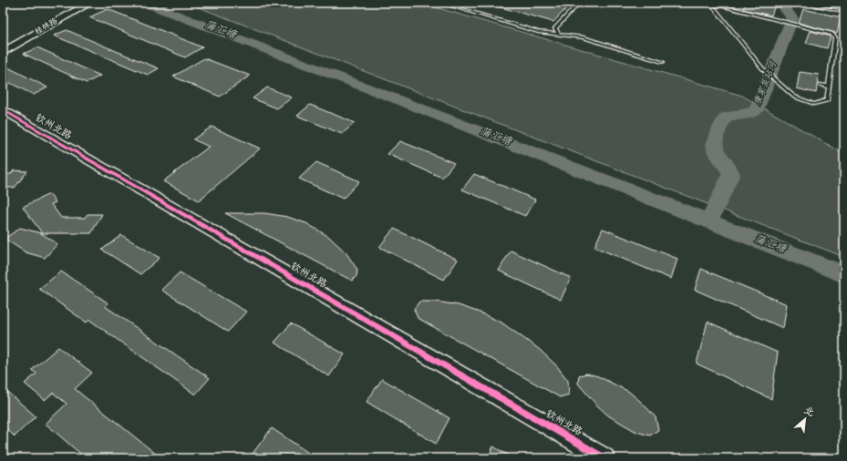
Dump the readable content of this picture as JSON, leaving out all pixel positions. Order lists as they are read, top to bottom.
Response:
{
  "streets": {
    "street": ["桂林路", "钦州北路"]
  },
  "water": ["蒲汇塘", "唐家泵站河"],
  "north": "top right"
}
